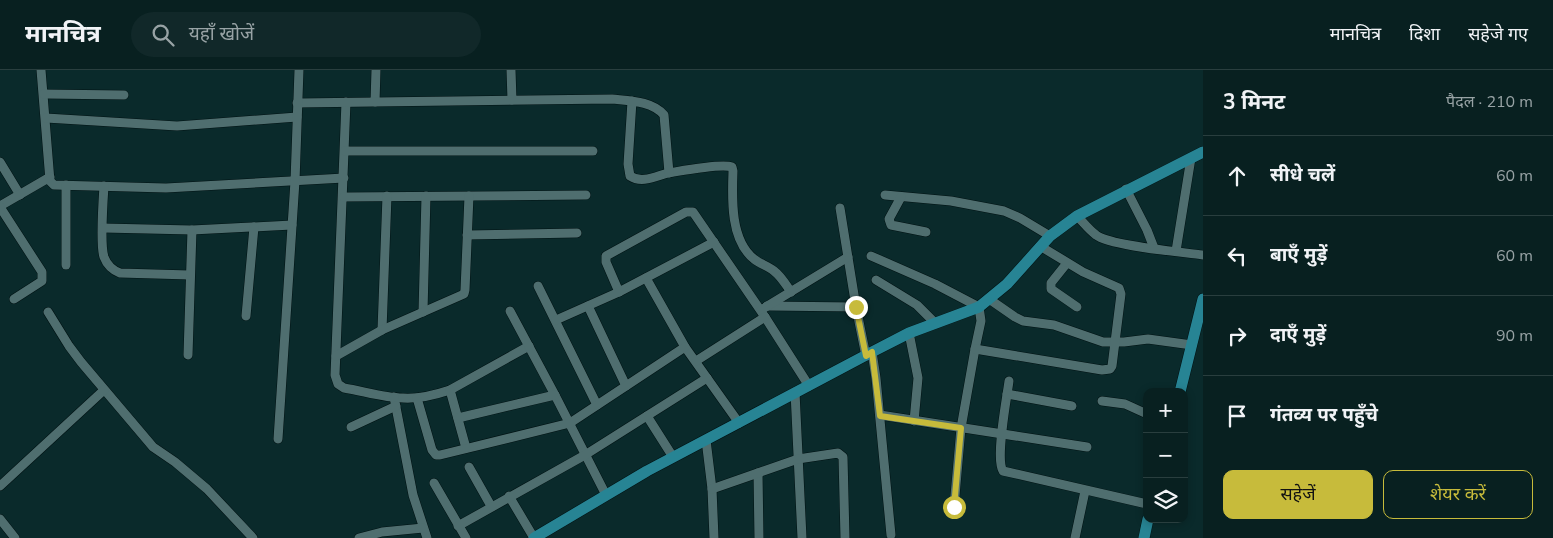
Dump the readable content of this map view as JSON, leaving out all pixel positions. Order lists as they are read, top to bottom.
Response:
{
  "page": {
    "header": "मानचित्र",
    "search": "यहाँ खोजें",
    "nav": ["मानचित्र", "दिशा", "सहेजे गए"],
    "heading": ["3 मिनट", "पैदल · 210 m"],
    "list": [
      ["सीधे चलें", "60 m"],
      ["बाएँ मुड़ें", "60 m"],
      ["दाएँ मुड़ें", "90 m"],
      "गंतव्य पर पहुँचे"
    ],
    "map_buttons": ["+", "−"],
    "buttons": ["सहेजें", "शेयर करें"]
  }
}
